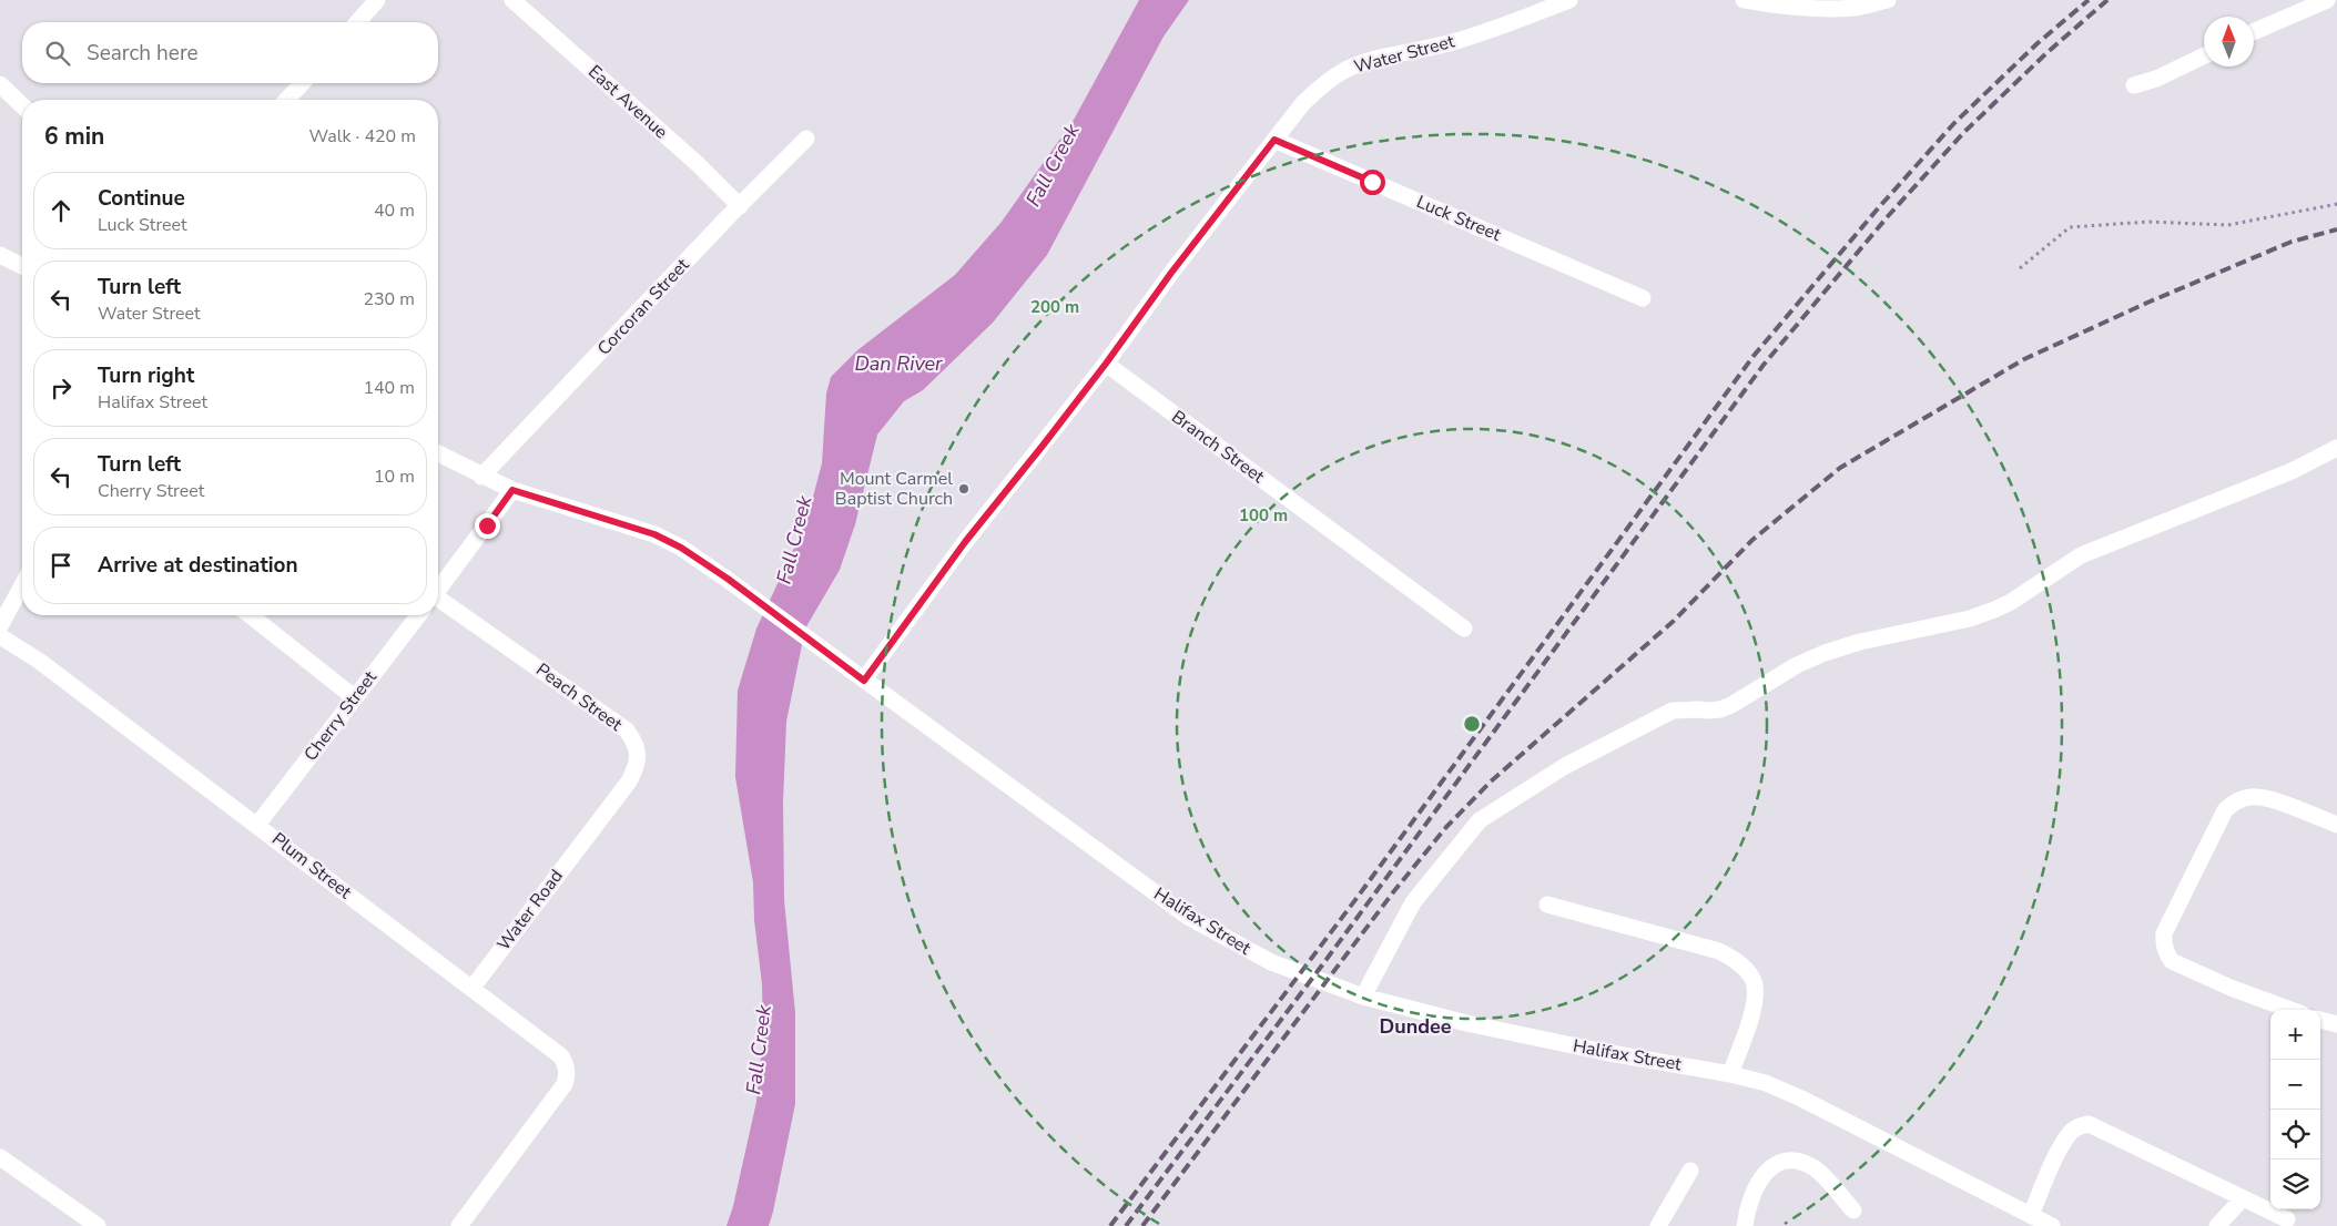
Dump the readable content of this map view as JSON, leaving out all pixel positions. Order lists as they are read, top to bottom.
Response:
{
  "streets": {
    "street": [
      "Water Street",
      "East Avenue",
      "Luck Street",
      "Corcoran Street",
      "Branch Street",
      "Peach Street",
      "Cherry Street",
      "Plum Street",
      "Water Road",
      "Halifax Street"
    ]
  },
  "crossings": [
    ["Water Street", "Luck Street"],
    ["Water Street", "Branch Street"],
    ["Water Street", "Halifax Street"],
    ["East Avenue", "Corcoran Street"],
    ["Corcoran Street", "Halifax Street"],
    ["Peach Street", "Water Road"],
    ["Cherry Street", "Plum Street"],
    ["Cherry Street", "Halifax Street"],
    ["Plum Street", "Water Road"]
  ],
  "districts": ["Dundee"],
  "water": ["Fall Creek", "Dan River"],
  "places": ["Mount Carmel Baptist Church"],
  "north": "top",
  "page": {
    "search": "Search here",
    "heading": ["6 min", "Walk · 420 m"],
    "list": [
      ["Continue", "Luck Street", "40 m"],
      ["Turn left", "Water Street", "230 m"],
      ["Turn right", "Halifax Street", "140 m"],
      ["Turn left", "Cherry Street", "10 m"],
      "Arrive at destination"
    ],
    "map_buttons": ["+", "−"]
  },
  "rings": ["200 m", "100 m"]
}
